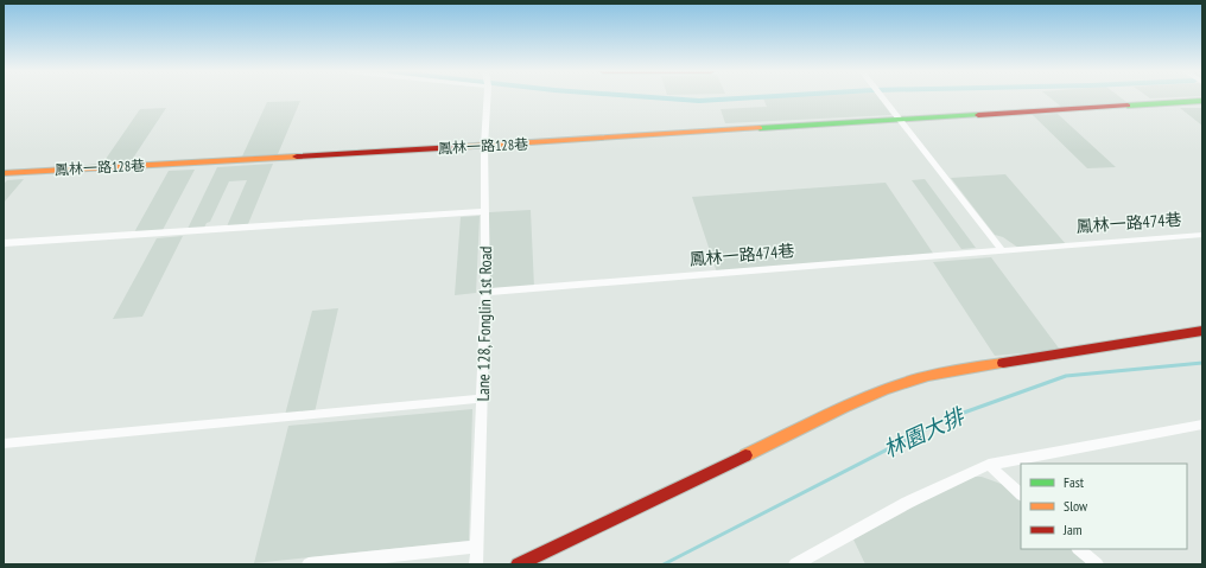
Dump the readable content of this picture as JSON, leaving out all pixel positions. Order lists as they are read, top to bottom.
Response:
{
  "streets": {
    "street": ["鳳林一路128巷", "鳳林一路474巷", "Lane 128, Fonglin 1st Road"]
  },
  "crossings": [
    ["鳳林一路128巷", "Lane 128, Fonglin 1st Road"],
    ["鳳林一路474巷", "Lane 128, Fonglin 1st Road"]
  ],
  "water": ["林園大排"],
  "legend": ["Fast", "Slow", "Jam"]
}
